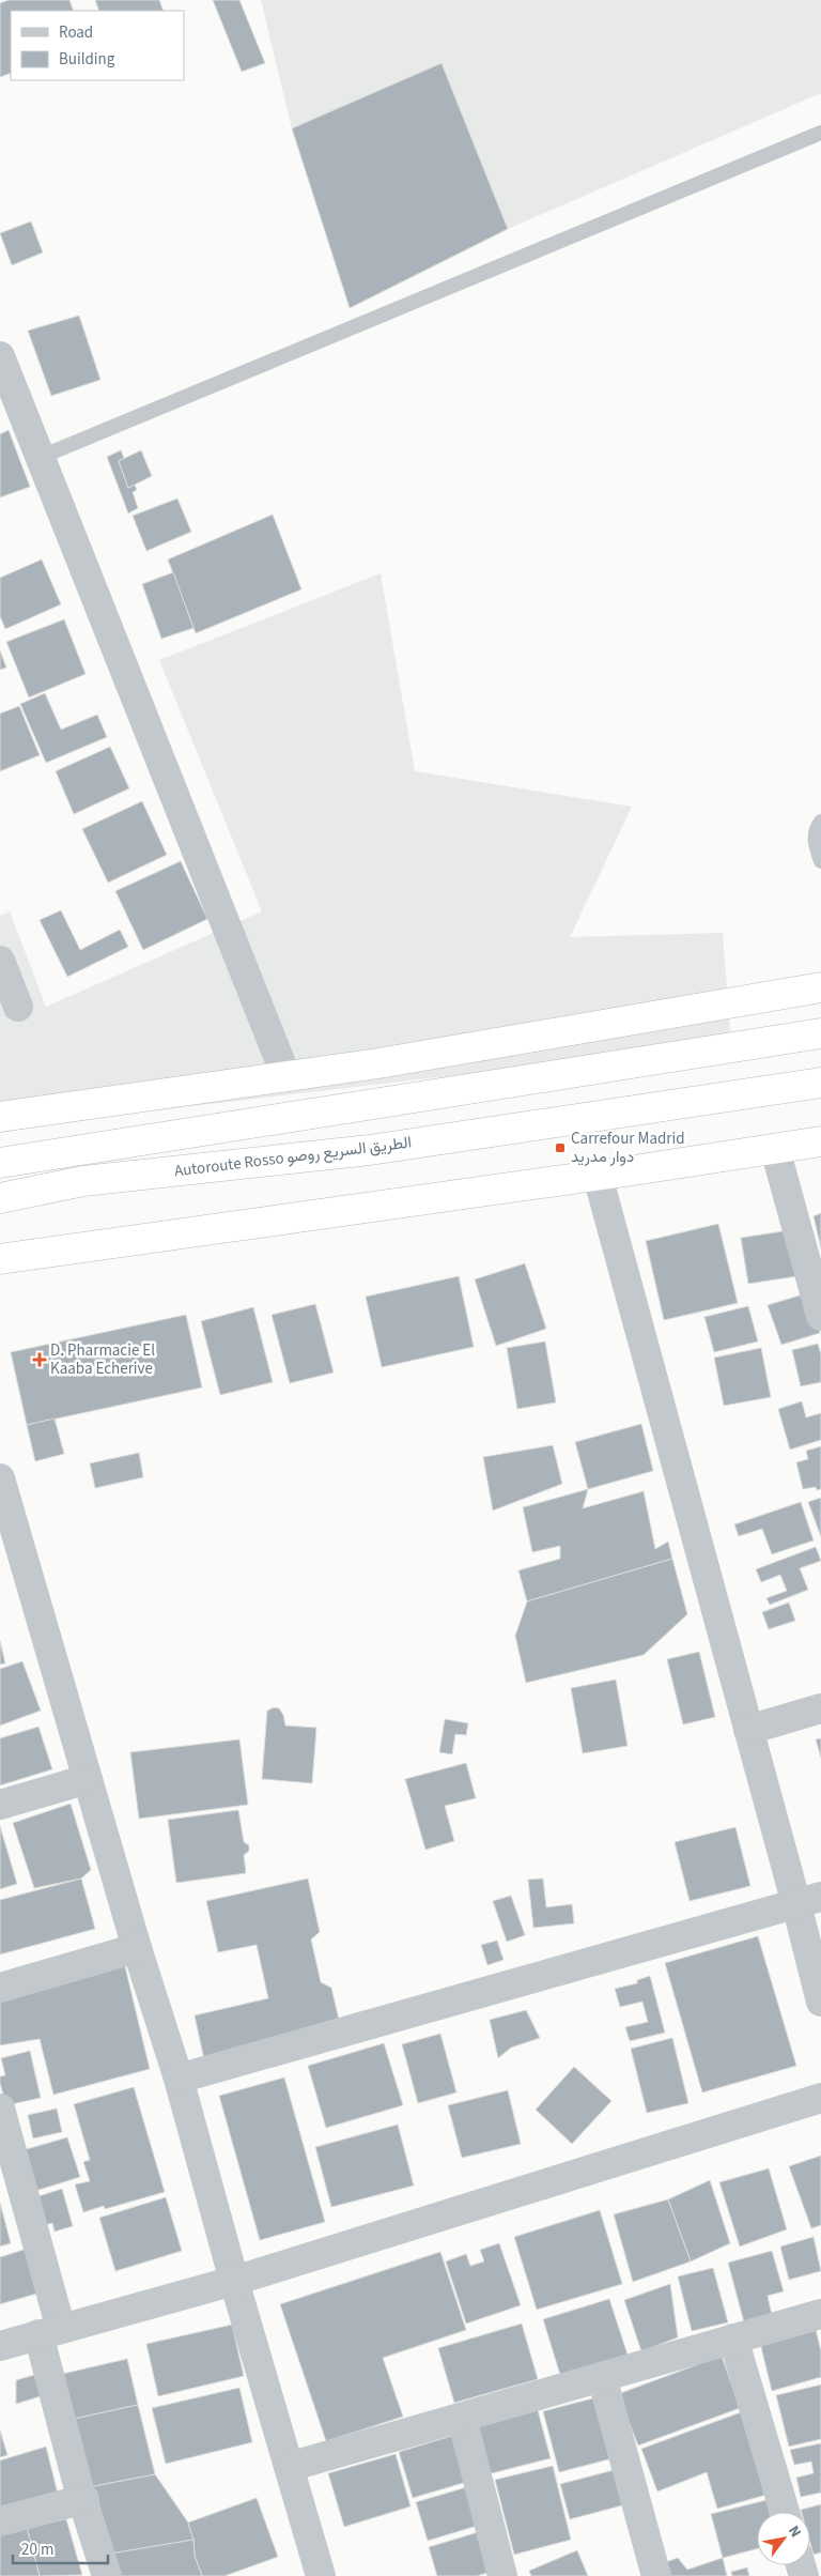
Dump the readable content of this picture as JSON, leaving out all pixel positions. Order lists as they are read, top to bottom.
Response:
{
  "streets": {
    "highway": ["Autoroute Rosso الطريق السريع روصو"]
  },
  "places": {
    "transit": ["Carrefour Madrid دوار مدريد"],
    "health": ["D. Pharmacie El Kaaba Echerive"]
  },
  "legend": ["Road", "Building"],
  "scale_bar": "20 m",
  "north": "top right"
}
